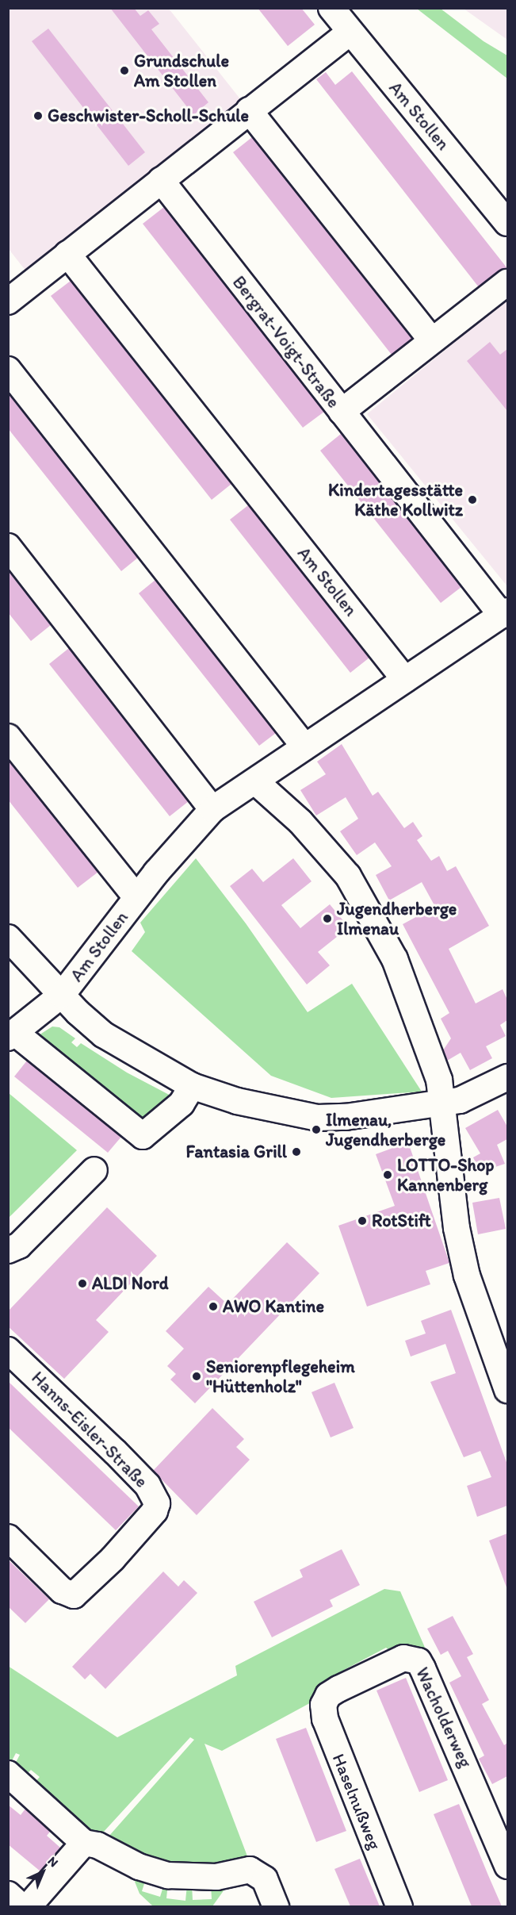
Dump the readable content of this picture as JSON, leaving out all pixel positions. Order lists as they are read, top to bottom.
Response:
{
  "streets": {
    "street": [
      "Am Stollen",
      "Bergrat-Voigt-Straße",
      "Hanns-Eisler-Straße",
      "Wacholderweg",
      "Haselnußweg"
    ]
  },
  "crossings": [
    ["Am Stollen", "Bergrat-Voigt-Straße"],
    ["Wacholderweg", "Haselnußweg"]
  ],
  "places": [
    "Grundschule Am Stollen",
    "Geschwister-Scholl-Schule",
    "Kindertagesstätte Käthe Kollwitz",
    "Jugendherberge Ilmenau",
    "Ilmenau, Jugendherberge",
    "Fantasia Grill",
    "LOTTO-Shop Kannenberg",
    "RotStift",
    "ALDI Nord",
    "AWO Kantine",
    "Seniorenpflegeheim \"Hüttenholz\""
  ],
  "north": "top right"
}
